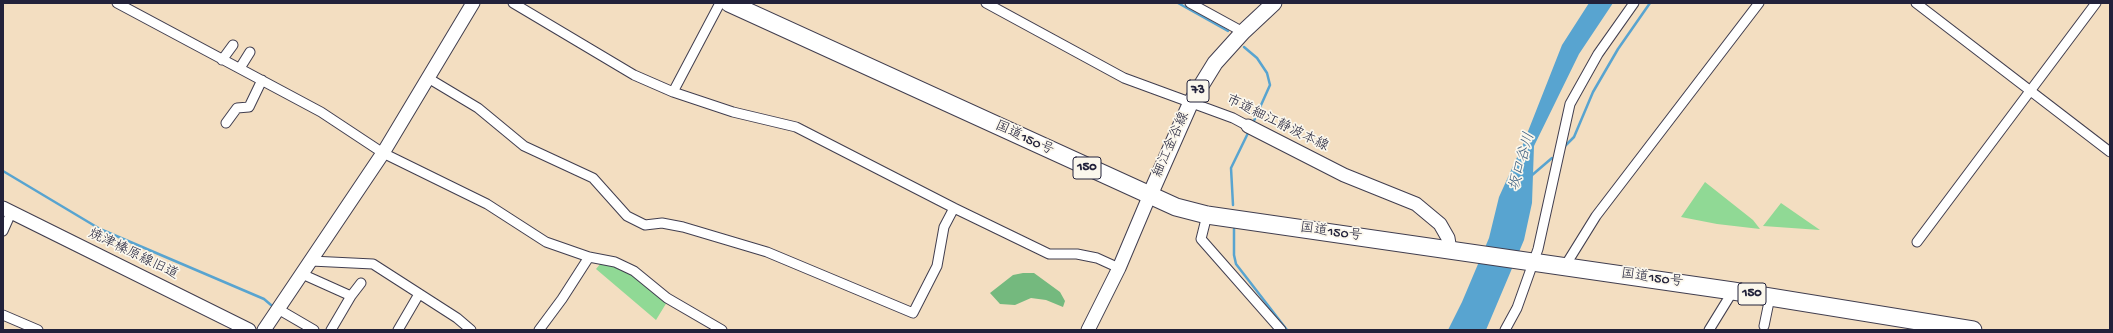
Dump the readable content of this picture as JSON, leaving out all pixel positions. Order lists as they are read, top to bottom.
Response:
{
  "streets": {
    "highway": ["国道150号", "150"],
    "main road": ["73", "細江金谷線"],
    "street": ["市道細江静波本線", "焼津榛原線旧道"]
  },
  "crossings": [
    ["市道細江静波本線", "国道150号"],
    ["市道細江静波本線", "細江金谷線"],
    ["国道150号", "細江金谷線"]
  ],
  "water": ["坂口谷川"]
}
